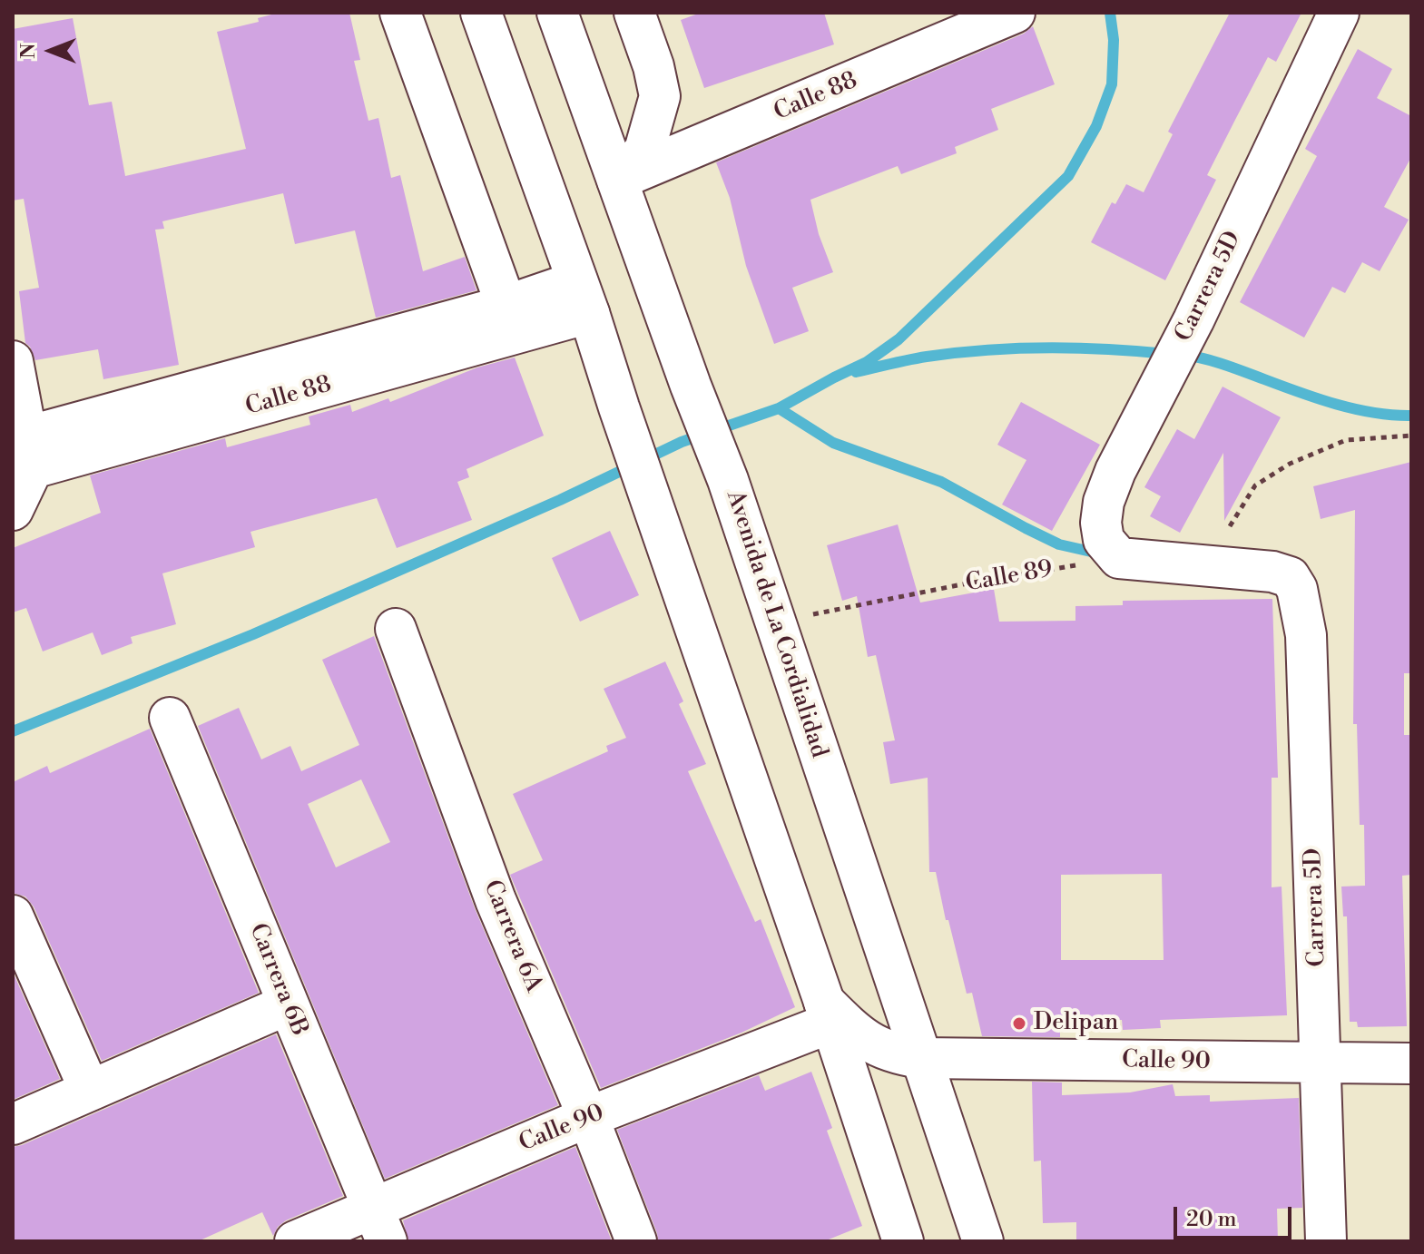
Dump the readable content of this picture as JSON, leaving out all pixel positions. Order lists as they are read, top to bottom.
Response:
{
  "streets": {
    "street": [
      "Calle 88",
      "Carrera 5D",
      "Avenida de La Cordialidad",
      "Carrera 6A",
      "Carrera 6B",
      "Calle 90"
    ],
    "path": ["Calle 89"]
  },
  "crossings": [
    ["Calle 88", "Avenida de La Cordialidad"],
    ["Carrera 5D", "Calle 89"],
    ["Carrera 5D", "Calle 90"],
    ["Avenida de La Cordialidad", "Calle 90"],
    ["Carrera 6A", "Calle 90"],
    ["Carrera 6B", "Calle 90"]
  ],
  "places": ["Delipan"],
  "scale_bar": "20 m",
  "north": "left"
}
